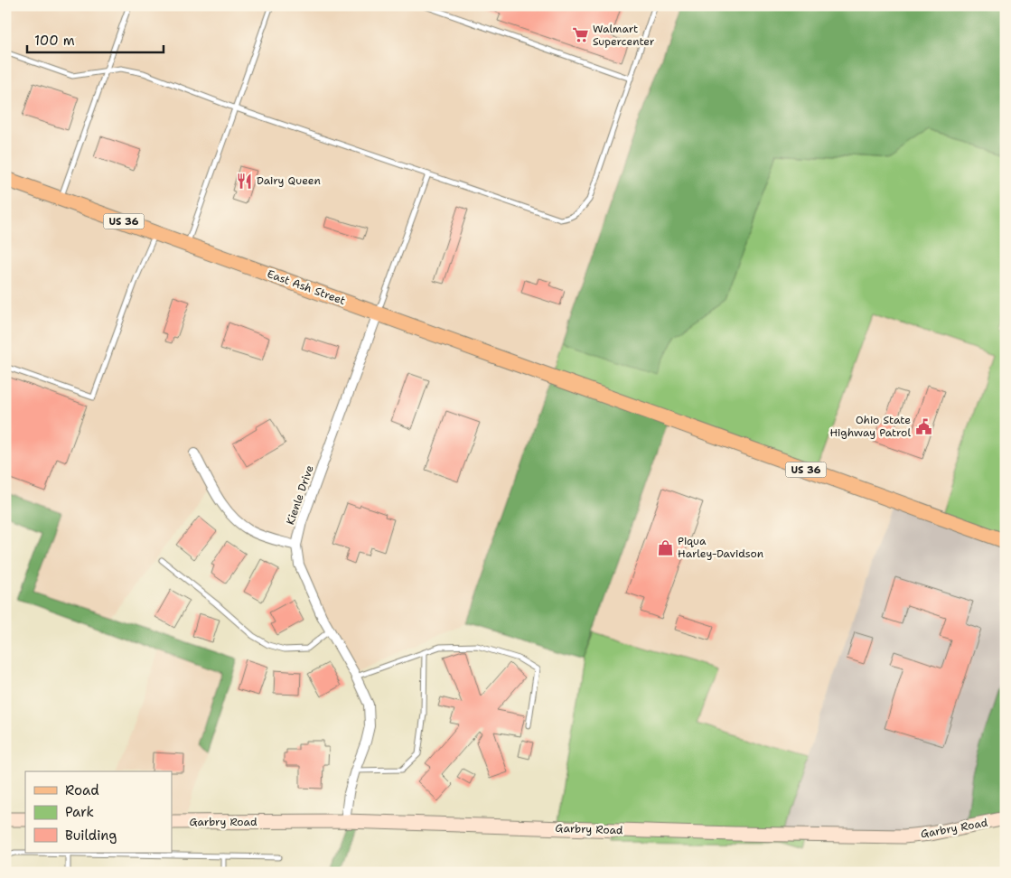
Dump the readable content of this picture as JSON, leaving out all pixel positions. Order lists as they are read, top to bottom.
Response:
{
  "streets": {
    "main road": ["US 36", "East Ash Street"],
    "street": ["Kienle Drive", "Garbry Road"]
  },
  "crossings": [
    ["East Ash Street", "Kienle Drive"],
    ["Kienle Drive", "Garbry Road"]
  ],
  "places": {
    "supermarket": ["Walmart Supercenter"],
    "restaurant": ["Dairy Queen"],
    "public building": ["Ohio State Highway Patrol"],
    "shop": ["Piqua Harley-Davidson"]
  },
  "legend": ["Road", "Park", "Building"],
  "scale_bar": "100 m"
}
